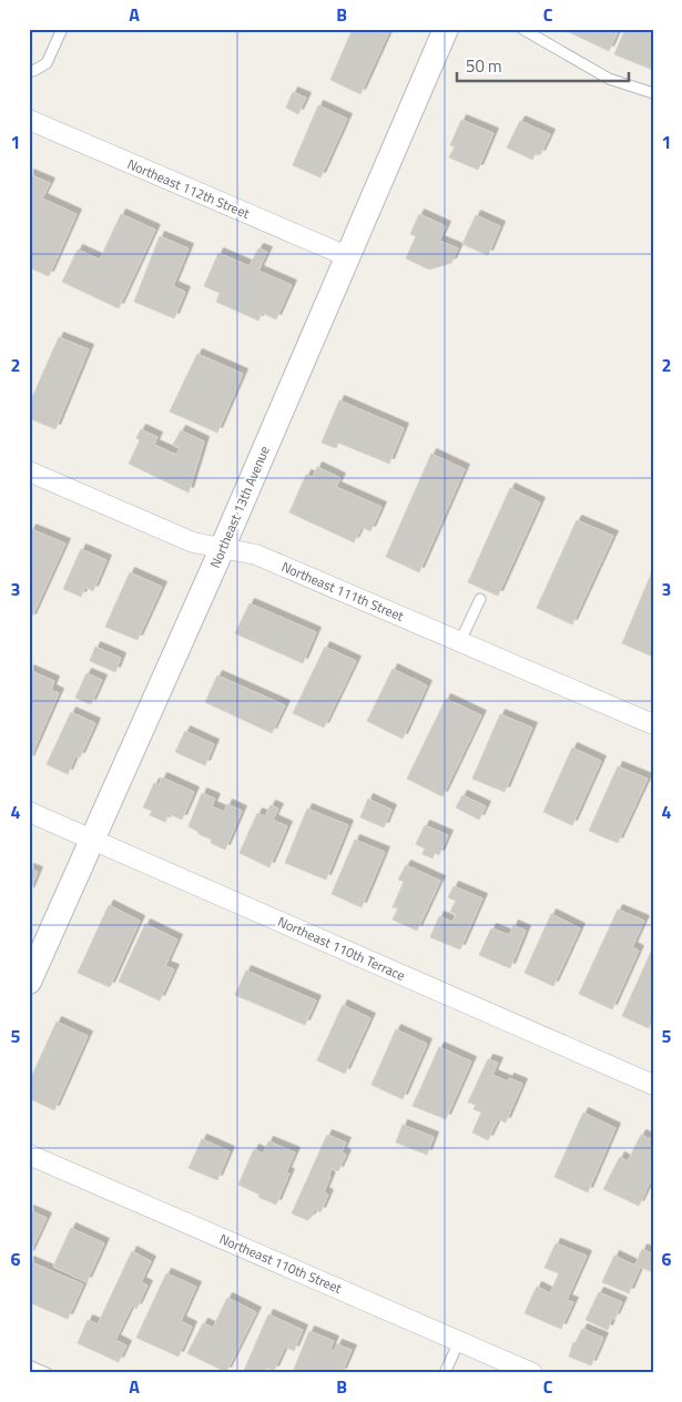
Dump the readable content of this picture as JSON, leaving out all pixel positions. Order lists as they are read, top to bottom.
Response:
{
  "streets": {
    "street": [
      "Northeast 112th Street",
      "Northeast 13th Avenue",
      "Northeast 111th Street",
      "Northeast 110th Terrace",
      "Northeast 110th Street"
    ]
  },
  "crossings": [
    ["Northeast 112th Street", "Northeast 13th Avenue"],
    ["Northeast 13th Avenue", "Northeast 111th Street"],
    ["Northeast 13th Avenue", "Northeast 110th Terrace"]
  ],
  "scale_bar": "50 m",
  "grid": {
    "columns": ["A", "B", "C"],
    "rows": [
      "1",
      "2",
      "3",
      "4",
      "5",
      "6"
    ]
  }
}
